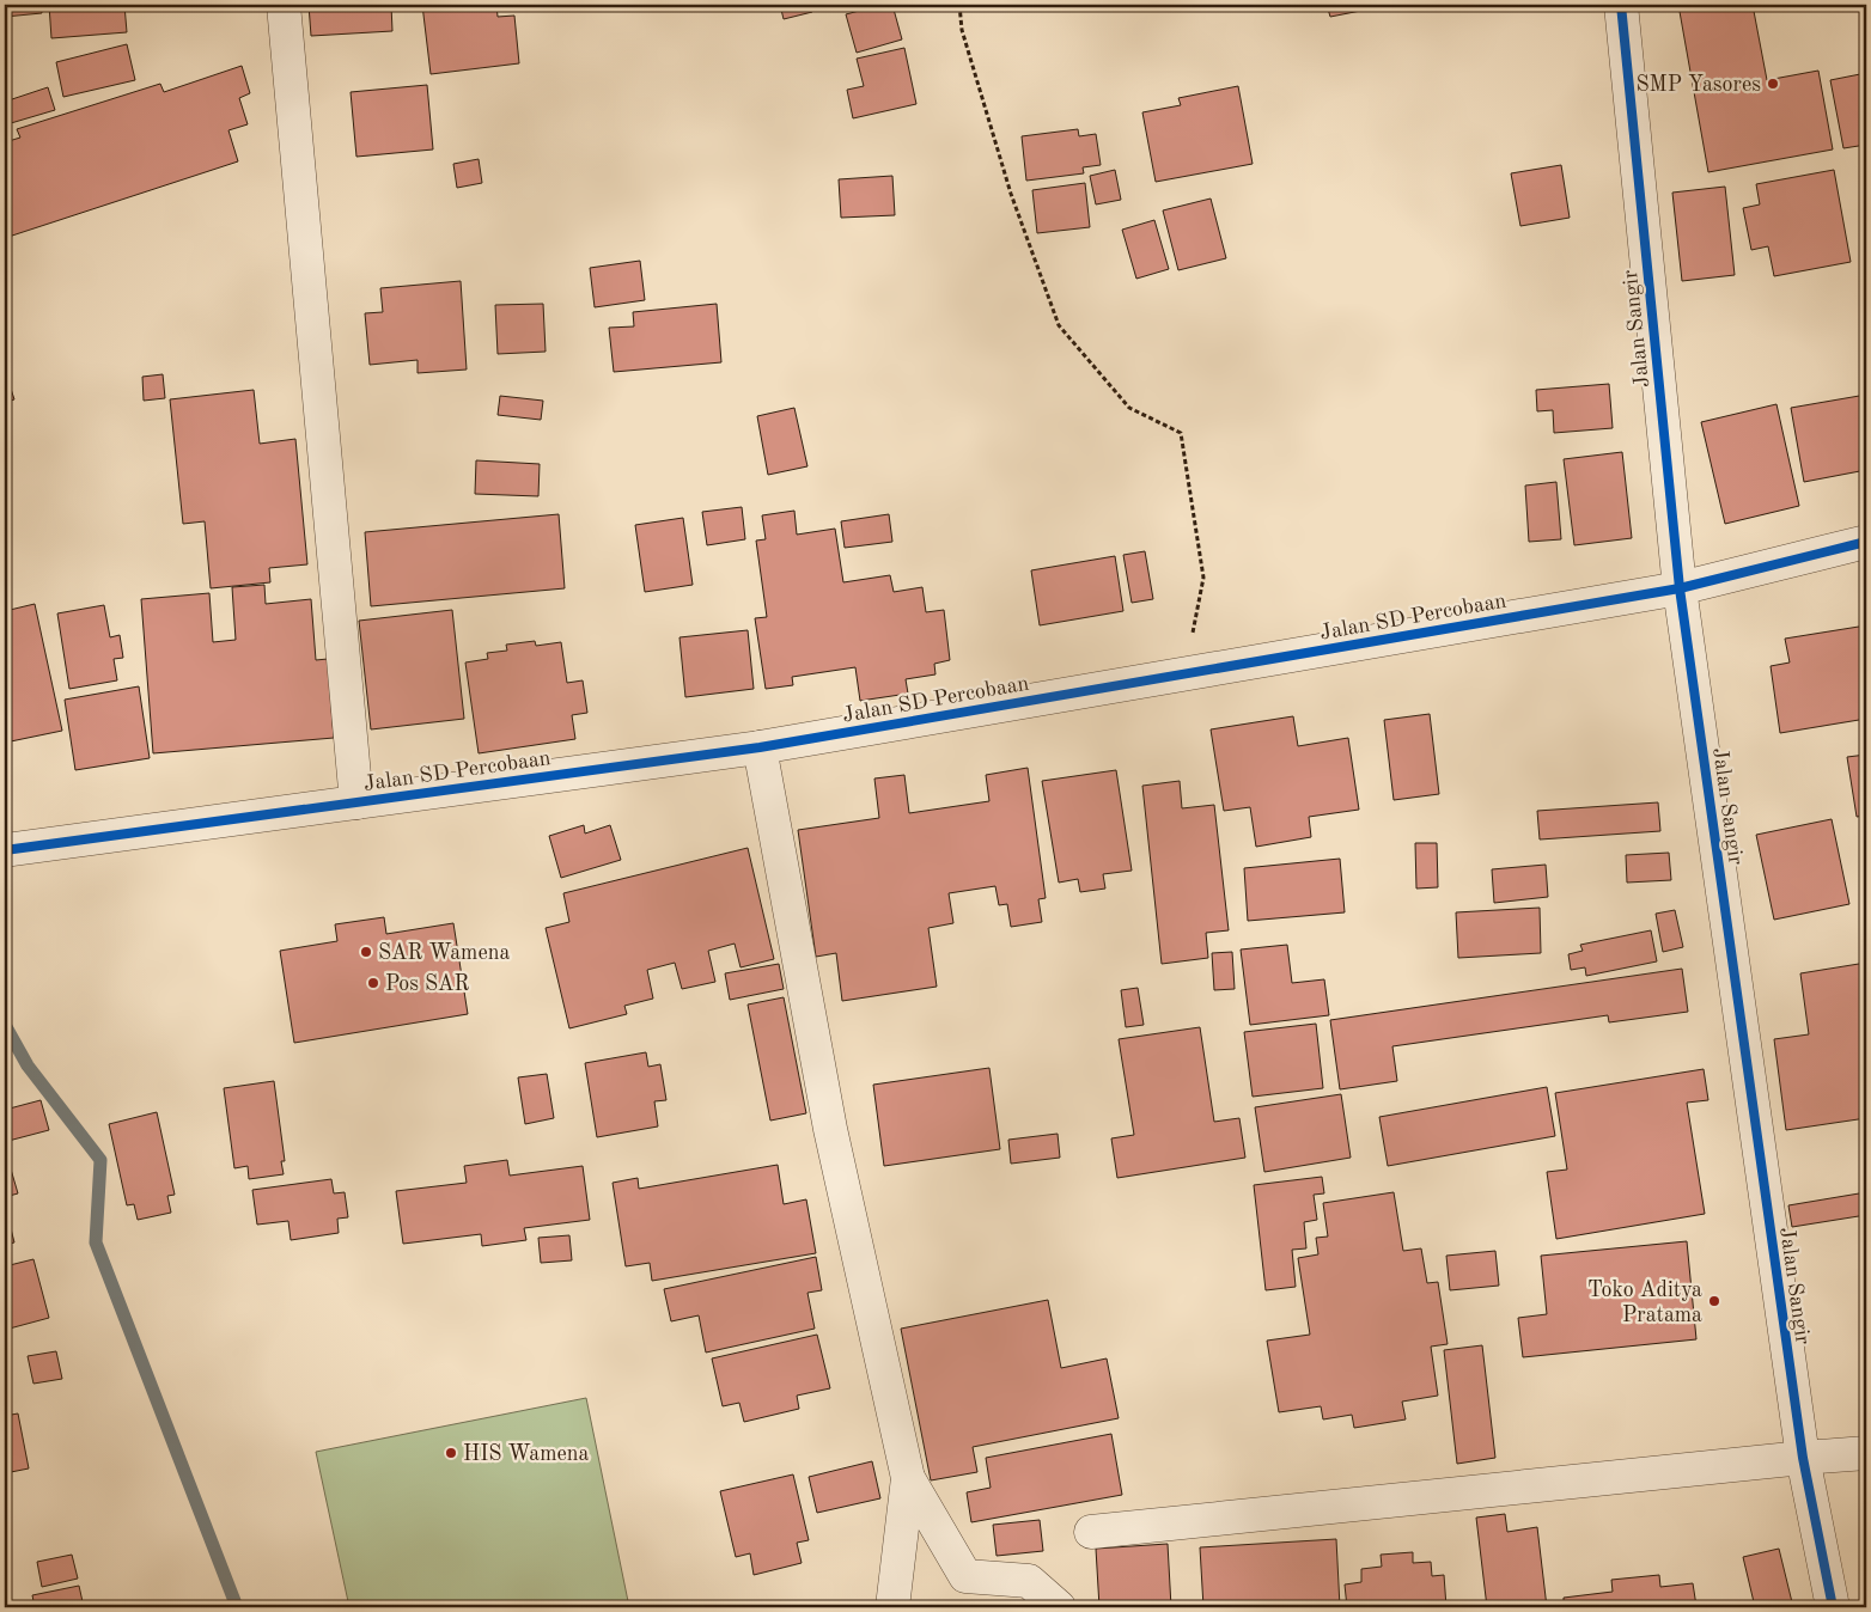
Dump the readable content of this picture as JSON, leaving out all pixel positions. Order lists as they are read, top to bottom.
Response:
{
  "streets": {
    "street": ["Jalan Sangir", "Jalan SD Percobaan"]
  },
  "crossings": [
    ["Jalan Sangir", "Jalan SD Percobaan"]
  ],
  "places": [
    "SMP Yasores",
    "SAR Wamena",
    "Pos SAR",
    "Toko Aditya Pratama",
    "HIS Wamena"
  ]
}
